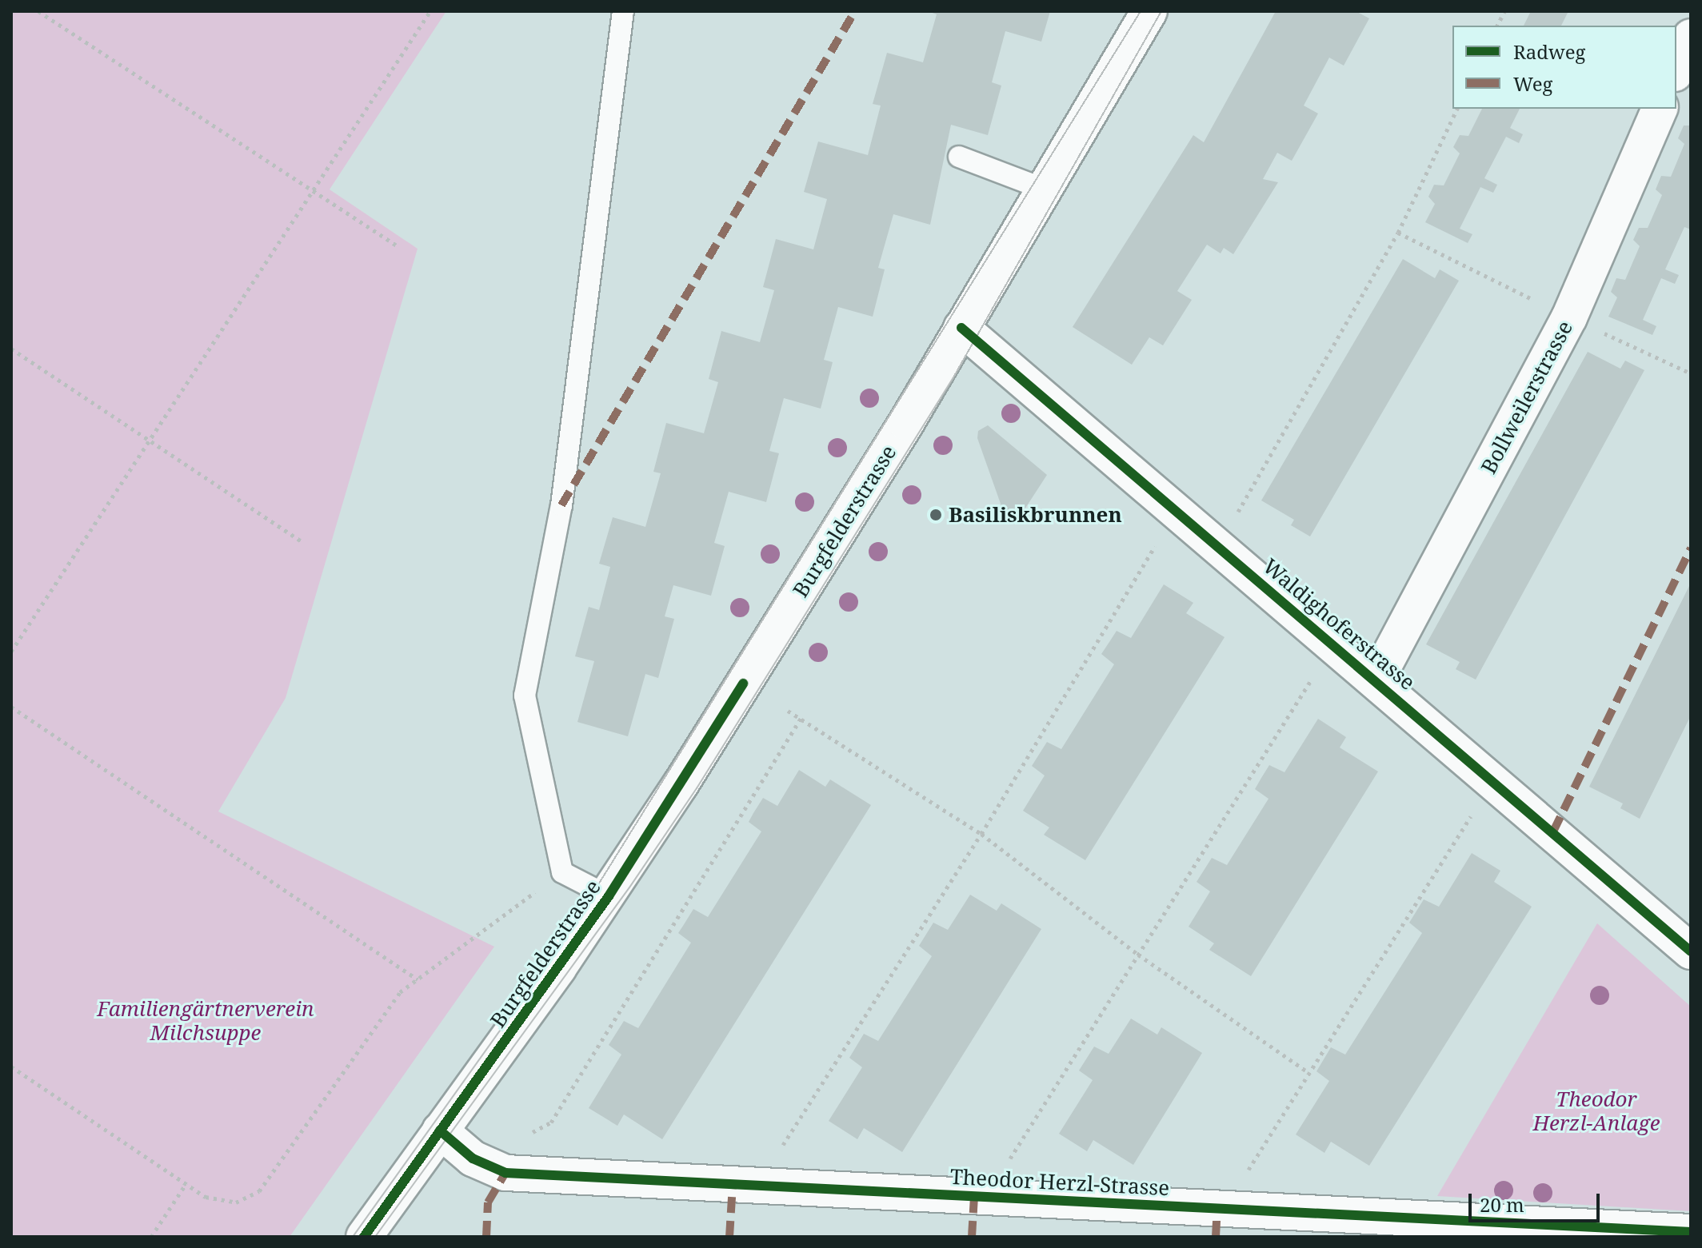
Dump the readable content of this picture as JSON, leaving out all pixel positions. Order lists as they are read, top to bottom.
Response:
{
  "streets": {
    "street": [
      "Bollweilerstrasse",
      "Burgfelderstrasse",
      "Waldighoferstrasse",
      "Theodor Herzl-Strasse"
    ]
  },
  "crossings": [
    ["Bollweilerstrasse", "Waldighoferstrasse"],
    ["Burgfelderstrasse", "Waldighoferstrasse"],
    ["Burgfelderstrasse", "Theodor Herzl-Strasse"]
  ],
  "parks": ["Familiengärtnerverein Milchsuppe", "Theodor Herzl-Anlage"],
  "places": ["Basiliskbrunnen"],
  "legend": ["Radweg", "Weg"],
  "scale_bar": "20 m"
}
